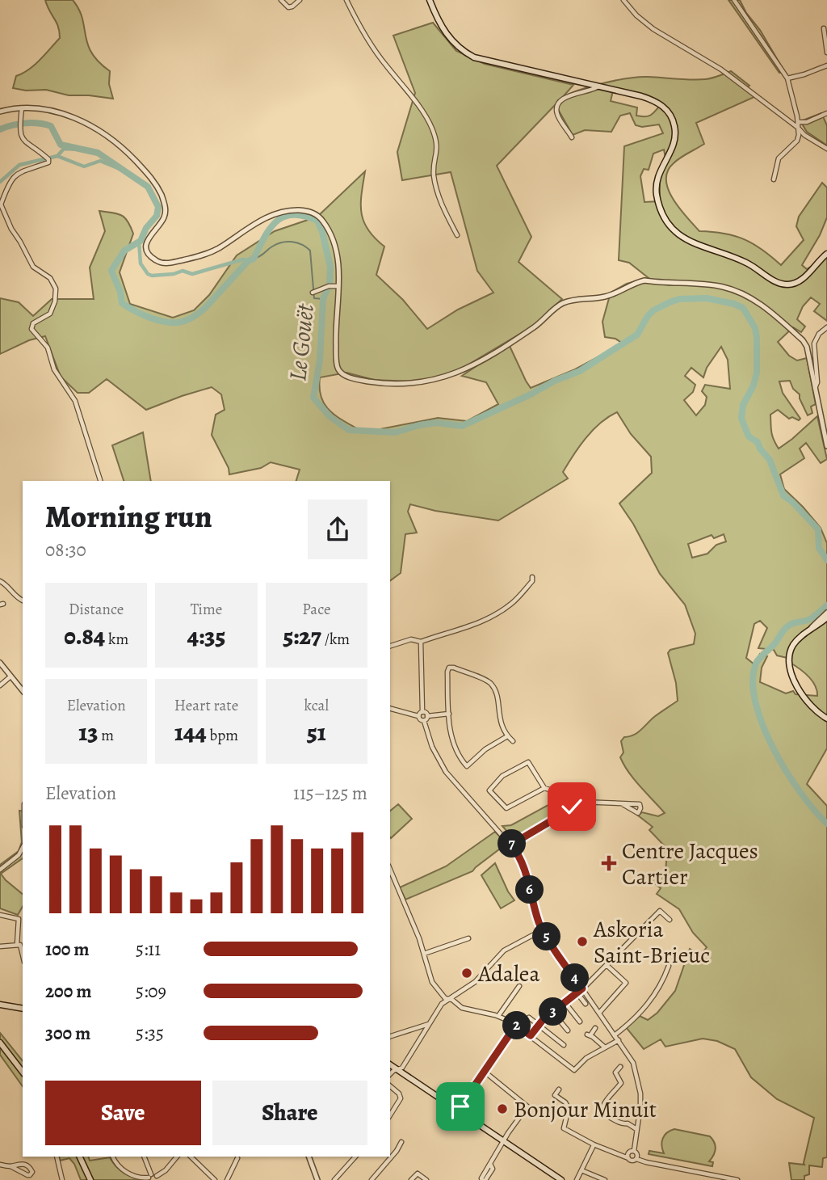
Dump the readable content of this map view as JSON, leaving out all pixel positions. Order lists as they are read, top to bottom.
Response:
{
  "water": ["Le Gouët"],
  "places": {
    "health": ["Centre Jacques Cartier"],
    "other": ["Askoria Saint-Brieuc", "Adalea", "Bonjour Minuit"]
  },
  "page": {
    "heading": ["Morning run", "08:30"],
    "stats": [
      ["Distance", "0.84 km"],
      ["Time", "4:35"],
      ["Pace", "5:27 /km"],
      ["Elevation", "13 m"],
      ["Heart rate", "144 bpm"],
      ["kcal", "51"]
    ],
    "chart": ["Elevation", "115–125 m"],
    "pins": [
      "7",
      "6",
      "5",
      "4",
      "3",
      "2"
    ],
    "list": [
      {
        "name": "100 m",
        "note": "5:11"
      },
      {
        "name": "200 m",
        "note": "5:09"
      },
      {
        "name": "300 m",
        "note": "5:35"
      }
    ],
    "buttons": ["Save", "Share"]
  }
}
